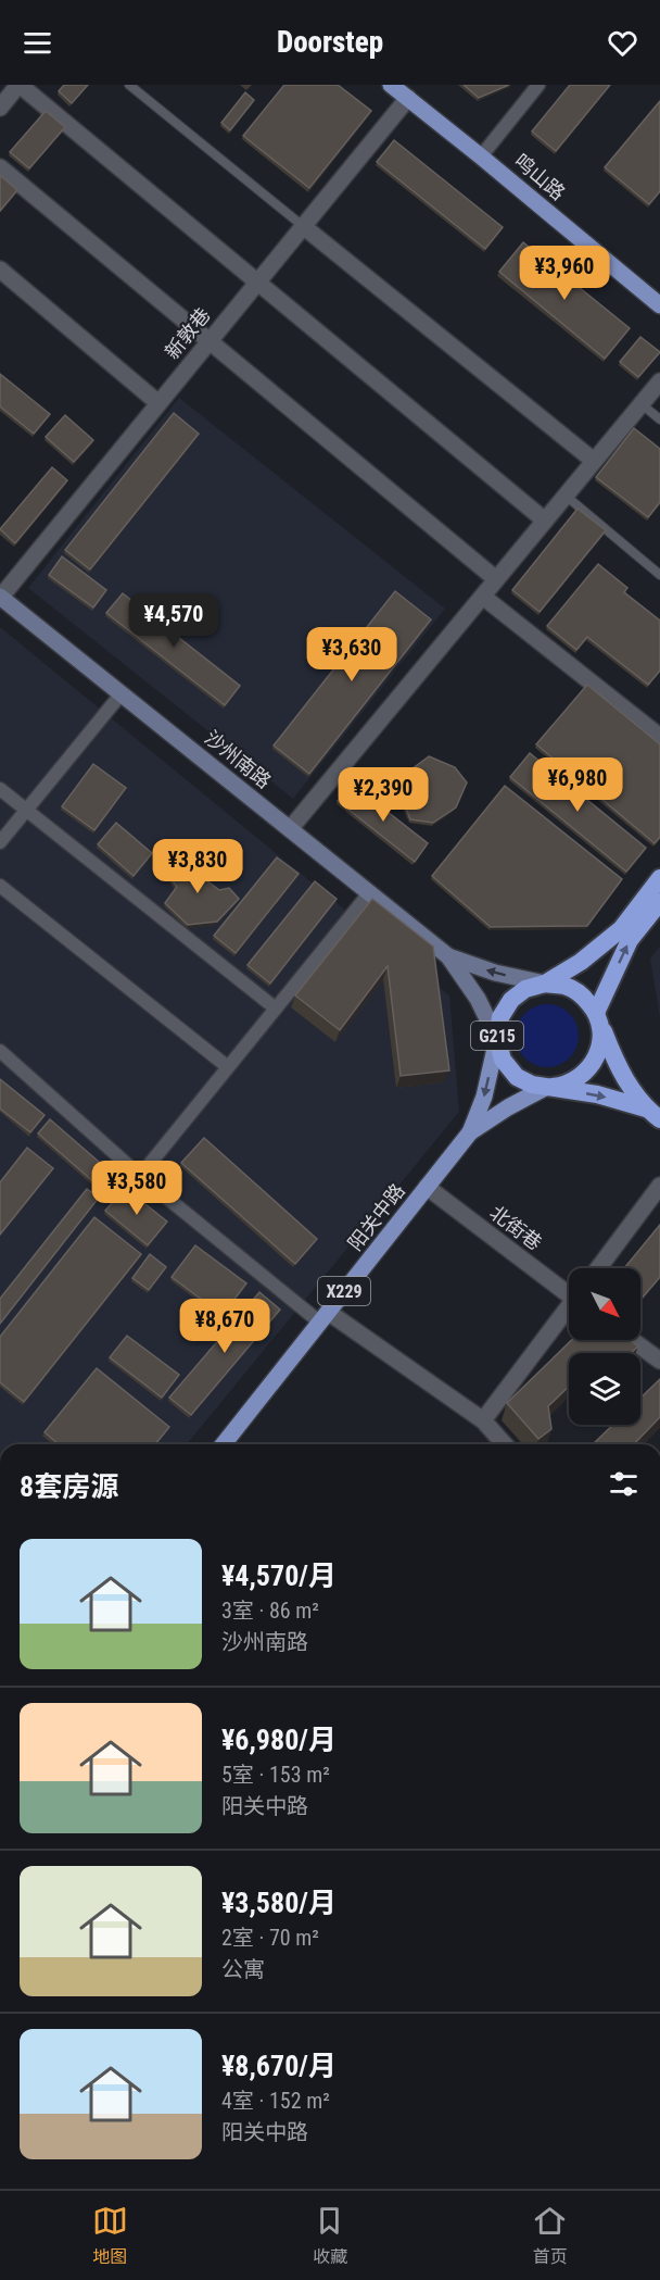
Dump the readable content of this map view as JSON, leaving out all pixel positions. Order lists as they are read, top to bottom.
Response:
{
  "streets": {
    "highway": ["G215"],
    "main road": [
      "鸣山路",
      "沙州南路",
      "阳关中路",
      "X229"
    ],
    "street": ["新敦巷", "北街巷"]
  },
  "crossings": [
    ["鸣山路", "新敦巷"],
    ["新敦巷", "沙州南路"],
    ["G215", "X229"],
    ["阳关中路", "北街巷"],
    ["阳关中路", "X229"]
  ],
  "north": "bottom right",
  "page": {
    "header": "Doorstep",
    "price": [
      "¥3,960",
      "¥4,570",
      "¥3,630",
      "¥6,980",
      "¥2,390",
      "¥3,830",
      "¥3,580",
      "¥8,670"
    ],
    "heading": "8套房源",
    "list": [
      {
        "name": "¥4,570/月",
        "note": "3室 · 86 m² · 沙州南路"
      },
      {
        "name": "¥6,980/月",
        "note": "5室 · 153 m² · 阳关中路"
      },
      {
        "name": "¥3,580/月",
        "note": "2室 · 70 m² · 公寓"
      },
      {
        "name": "¥8,670/月",
        "note": "4室 · 152 m² · 阳关中路"
      }
    ],
    "tabs": ["地图", "收藏", "首页"]
  }
}
